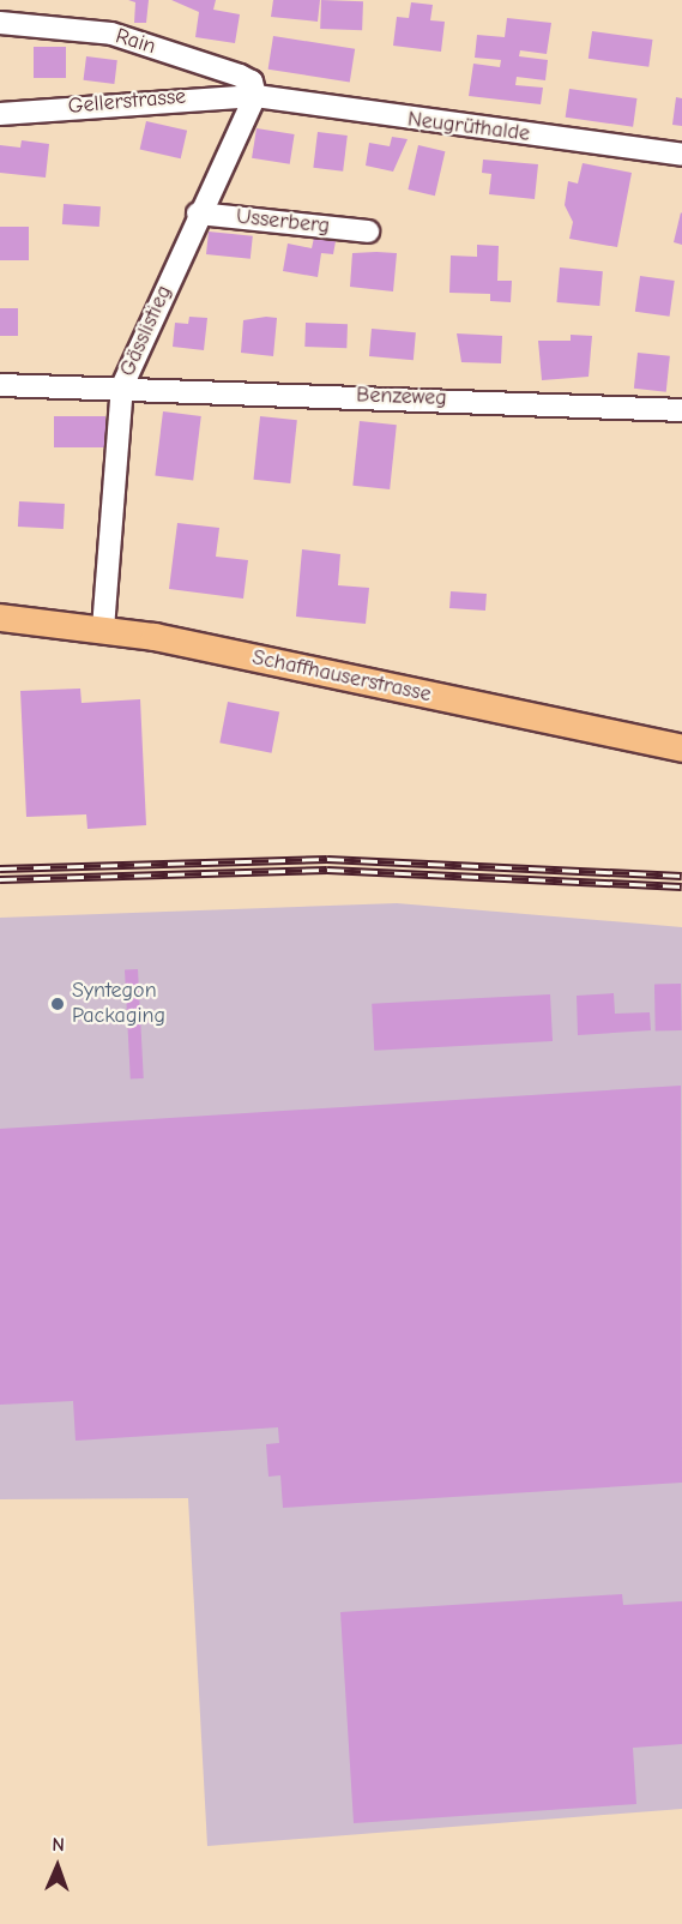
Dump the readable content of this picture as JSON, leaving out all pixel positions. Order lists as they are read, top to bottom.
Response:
{
  "streets": {
    "main road": ["Schaffhauserstrasse"],
    "street": [
      "Rain",
      "Gellerstrasse",
      "Neugrüthalde",
      "Usserberg",
      "Gässlistieg",
      "Benzeweg"
    ]
  },
  "crossings": [
    ["Rain", "Gellerstrasse"],
    ["Rain", "Neugrüthalde"],
    ["Rain", "Gässlistieg"],
    ["Gellerstrasse", "Neugrüthalde"],
    ["Gellerstrasse", "Gässlistieg"],
    ["Neugrüthalde", "Gässlistieg"],
    ["Usserberg", "Gässlistieg"],
    ["Gässlistieg", "Benzeweg"],
    ["Gässlistieg", "Schaffhauserstrasse"]
  ],
  "places": ["Syntegon Packaging"],
  "north": "top"
}
